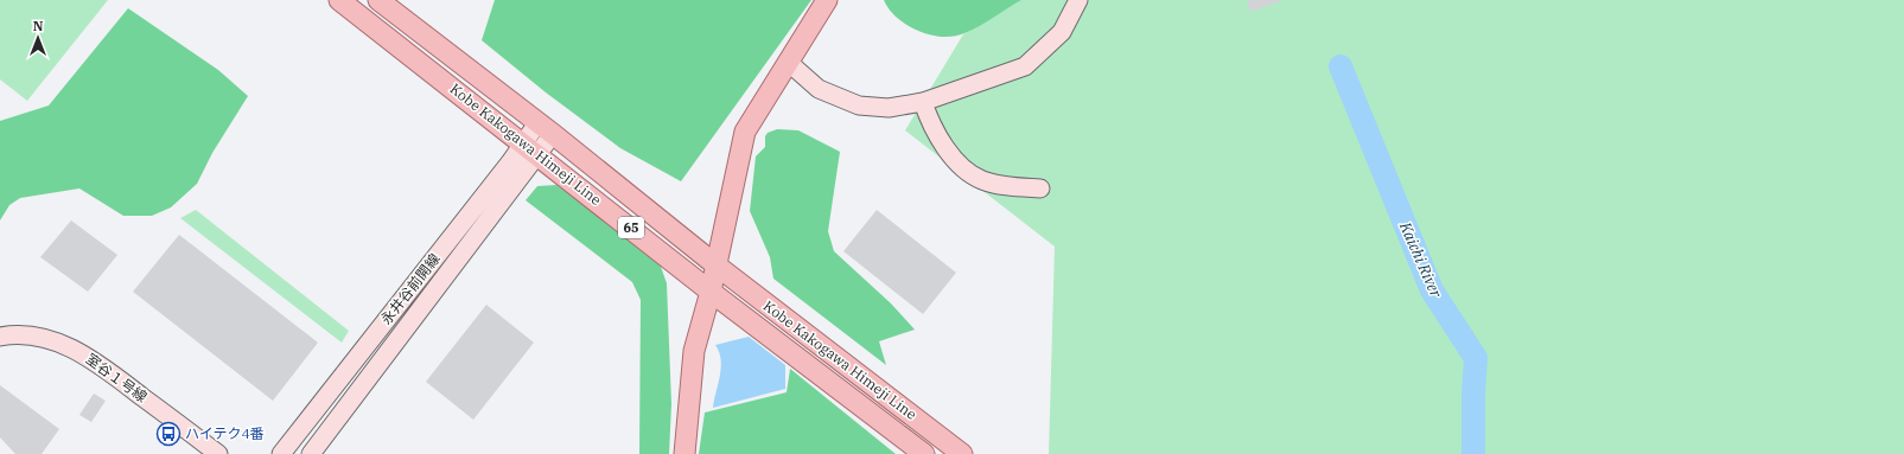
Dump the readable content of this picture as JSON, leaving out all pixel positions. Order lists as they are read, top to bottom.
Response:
{
  "streets": {
    "main road": ["Kobe Kakogawa Himeji Line", "65"],
    "street": ["永井谷前開線", "室谷１号線"]
  },
  "crossings": [
    ["Kobe Kakogawa Himeji Line", "永井谷前開線"]
  ],
  "water": ["Kaichi River"],
  "places": {
    "bus stop": ["ハイテク4番"]
  },
  "north": "top"
}
